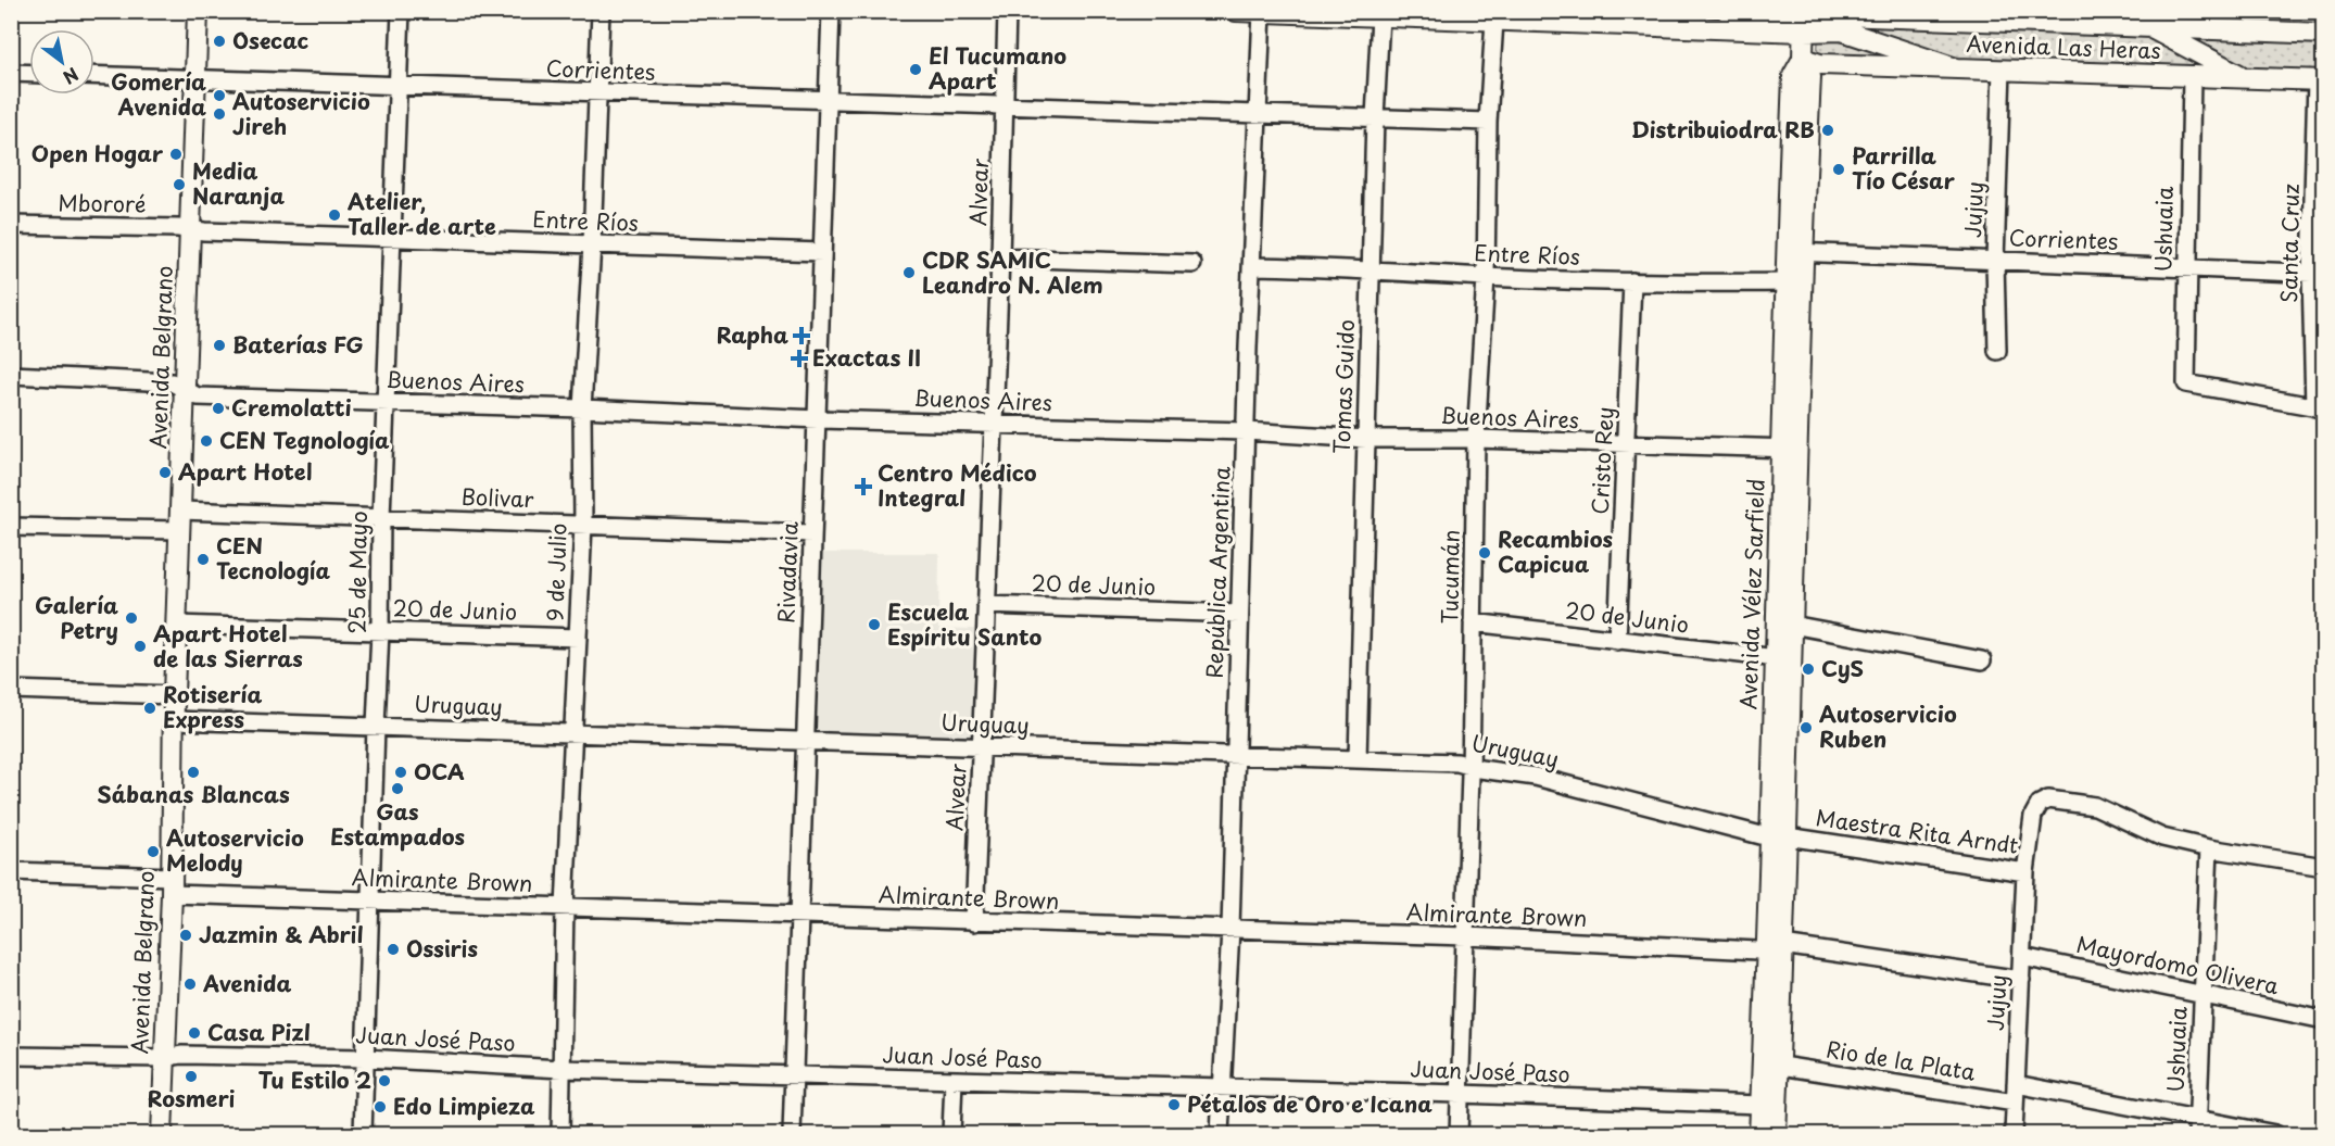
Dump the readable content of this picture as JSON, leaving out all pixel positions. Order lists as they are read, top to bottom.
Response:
{
  "streets": {
    "main road": ["Avenida Las Heras", "Avenida Belgrano", "Avenida Vélez Sarfield"],
    "street": [
      "Corrientes",
      "Alvear",
      "Mbororé",
      "Jujuy",
      "Entre Ríos",
      "Ushuaia",
      "Santa Cruz",
      "Buenos Aires",
      "Tomas Guido",
      "Cristo Rey",
      "Bolivar",
      "25 de Mayo",
      "9 de Julio",
      "Rivadavia",
      "República Argentina",
      "Tucumán",
      "20 de Junio",
      "Uruguay",
      "Maestra Rita Arndt",
      "Almirante Brown",
      "Mayordomo Olivera",
      "Juan José Paso",
      "Rio de la Plata"
    ]
  },
  "crossings": [
    ["Avenida Las Heras", "Jujuy"],
    ["Avenida Las Heras", "Ushuaia"],
    ["Avenida Las Heras", "Santa Cruz"],
    ["Avenida Las Heras", "Avenida Vélez Sarfield"],
    ["Corrientes", "Alvear"],
    ["Corrientes", "Jujuy"],
    ["Corrientes", "Ushuaia"],
    ["Corrientes", "Santa Cruz"],
    ["Corrientes", "Avenida Belgrano"],
    ["Corrientes", "Tomas Guido"],
    ["Corrientes", "25 de Mayo"],
    ["Corrientes", "9 de Julio"],
    ["Corrientes", "Rivadavia"],
    ["Corrientes", "República Argentina"],
    ["Corrientes", "Tucumán"],
    ["Corrientes", "Avenida Vélez Sarfield"],
    ["Alvear", "Buenos Aires"],
    ["Alvear", "20 de Junio"],
    ["Alvear", "Uruguay"],
    ["Alvear", "Almirante Brown"],
    ["Mbororé", "Entre Ríos"],
    ["Mbororé", "Avenida Belgrano"],
    ["Jujuy", "Maestra Rita Arndt"],
    ["Jujuy", "Mayordomo Olivera"],
    ["Jujuy", "Rio de la Plata"],
    ["Entre Ríos", "Avenida Belgrano"],
    ["Entre Ríos", "Tomas Guido"],
    ["Entre Ríos", "Cristo Rey"],
    ["Entre Ríos", "25 de Mayo"],
    ["Entre Ríos", "9 de Julio"],
    ["Entre Ríos", "Rivadavia"],
    ["Entre Ríos", "República Argentina"],
    ["Entre Ríos", "Tucumán"],
    ["Entre Ríos", "Avenida Vélez Sarfield"],
    ["Ushuaia", "Santa Cruz"],
    ["Ushuaia", "Maestra Rita Arndt"],
    ["Ushuaia", "Mayordomo Olivera"],
    ["Avenida Belgrano", "Buenos Aires"],
    ["Avenida Belgrano", "Bolivar"],
    ["Avenida Belgrano", "20 de Junio"],
    ["Avenida Belgrano", "Uruguay"],
    ["Avenida Belgrano", "Almirante Brown"],
    ["Avenida Belgrano", "Juan José Paso"],
    ["Buenos Aires", "Tomas Guido"],
    ["Buenos Aires", "Cristo Rey"],
    ["Buenos Aires", "25 de Mayo"],
    ["Buenos Aires", "9 de Julio"],
    ["Buenos Aires", "Rivadavia"],
    ["Buenos Aires", "República Argentina"],
    ["Buenos Aires", "Tucumán"],
    ["Buenos Aires", "Avenida Vélez Sarfield"],
    ["Tomas Guido", "Uruguay"],
    ["Cristo Rey", "20 de Junio"],
    ["Bolivar", "25 de Mayo"],
    ["Bolivar", "9 de Julio"],
    ["Bolivar", "Rivadavia"],
    ["25 de Mayo", "20 de Junio"],
    ["25 de Mayo", "Uruguay"],
    ["25 de Mayo", "Almirante Brown"],
    ["25 de Mayo", "Juan José Paso"],
    ["9 de Julio", "20 de Junio"],
    ["9 de Julio", "Uruguay"],
    ["9 de Julio", "Almirante Brown"],
    ["9 de Julio", "Juan José Paso"],
    ["Rivadavia", "Uruguay"],
    ["Rivadavia", "Almirante Brown"],
    ["Rivadavia", "Juan José Paso"],
    ["República Argentina", "20 de Junio"],
    ["República Argentina", "Uruguay"],
    ["República Argentina", "Almirante Brown"],
    ["República Argentina", "Juan José Paso"],
    ["Tucumán", "20 de Junio"],
    ["Tucumán", "Uruguay"],
    ["Tucumán", "Almirante Brown"],
    ["Tucumán", "Juan José Paso"],
    ["20 de Junio", "Avenida Vélez Sarfield"],
    ["Avenida Vélez Sarfield", "Uruguay"],
    ["Avenida Vélez Sarfield", "Maestra Rita Arndt"],
    ["Avenida Vélez Sarfield", "Almirante Brown"],
    ["Avenida Vélez Sarfield", "Juan José Paso"],
    ["Avenida Vélez Sarfield", "Rio de la Plata"],
    ["Uruguay", "Maestra Rita Arndt"]
  ],
  "places": {
    "other": [
      "Osecac",
      "El Tucumano Apart",
      "Gomería Avenida",
      "Autoservicio Jireh",
      "Distribuiodra RB",
      "Open Hogar",
      "Parrilla Tío César",
      "Media Naranja",
      "Atelier, Taller de arte",
      "CDR SAMIC Leandro N. Alem",
      "Baterías FG",
      "Cremolatti",
      "CEN Tegnología",
      "Apart Hotel",
      "Recambios Capicua",
      "CEN Tecnología",
      "Galería Petry",
      "Escuela Espíritu Santo",
      "Apart Hotel de las Sierras",
      "CyS",
      "Rotisería Express",
      "Autoservicio Ruben",
      "Sábanas Blancas",
      "OCA",
      "Gas Estampados",
      "Autoservicio Melody",
      "Jazmin & Abril",
      "Ossiris",
      "Avenida",
      "Casa Pizl",
      "Rosmeri",
      "Tu Estilo 2",
      "Pétalos de Oro e Icana",
      "Edo Limpieza"
    ],
    "health": ["Rapha", "Exactas II", "Centro Médico Integral"]
  },
  "north": "bottom right"
}
